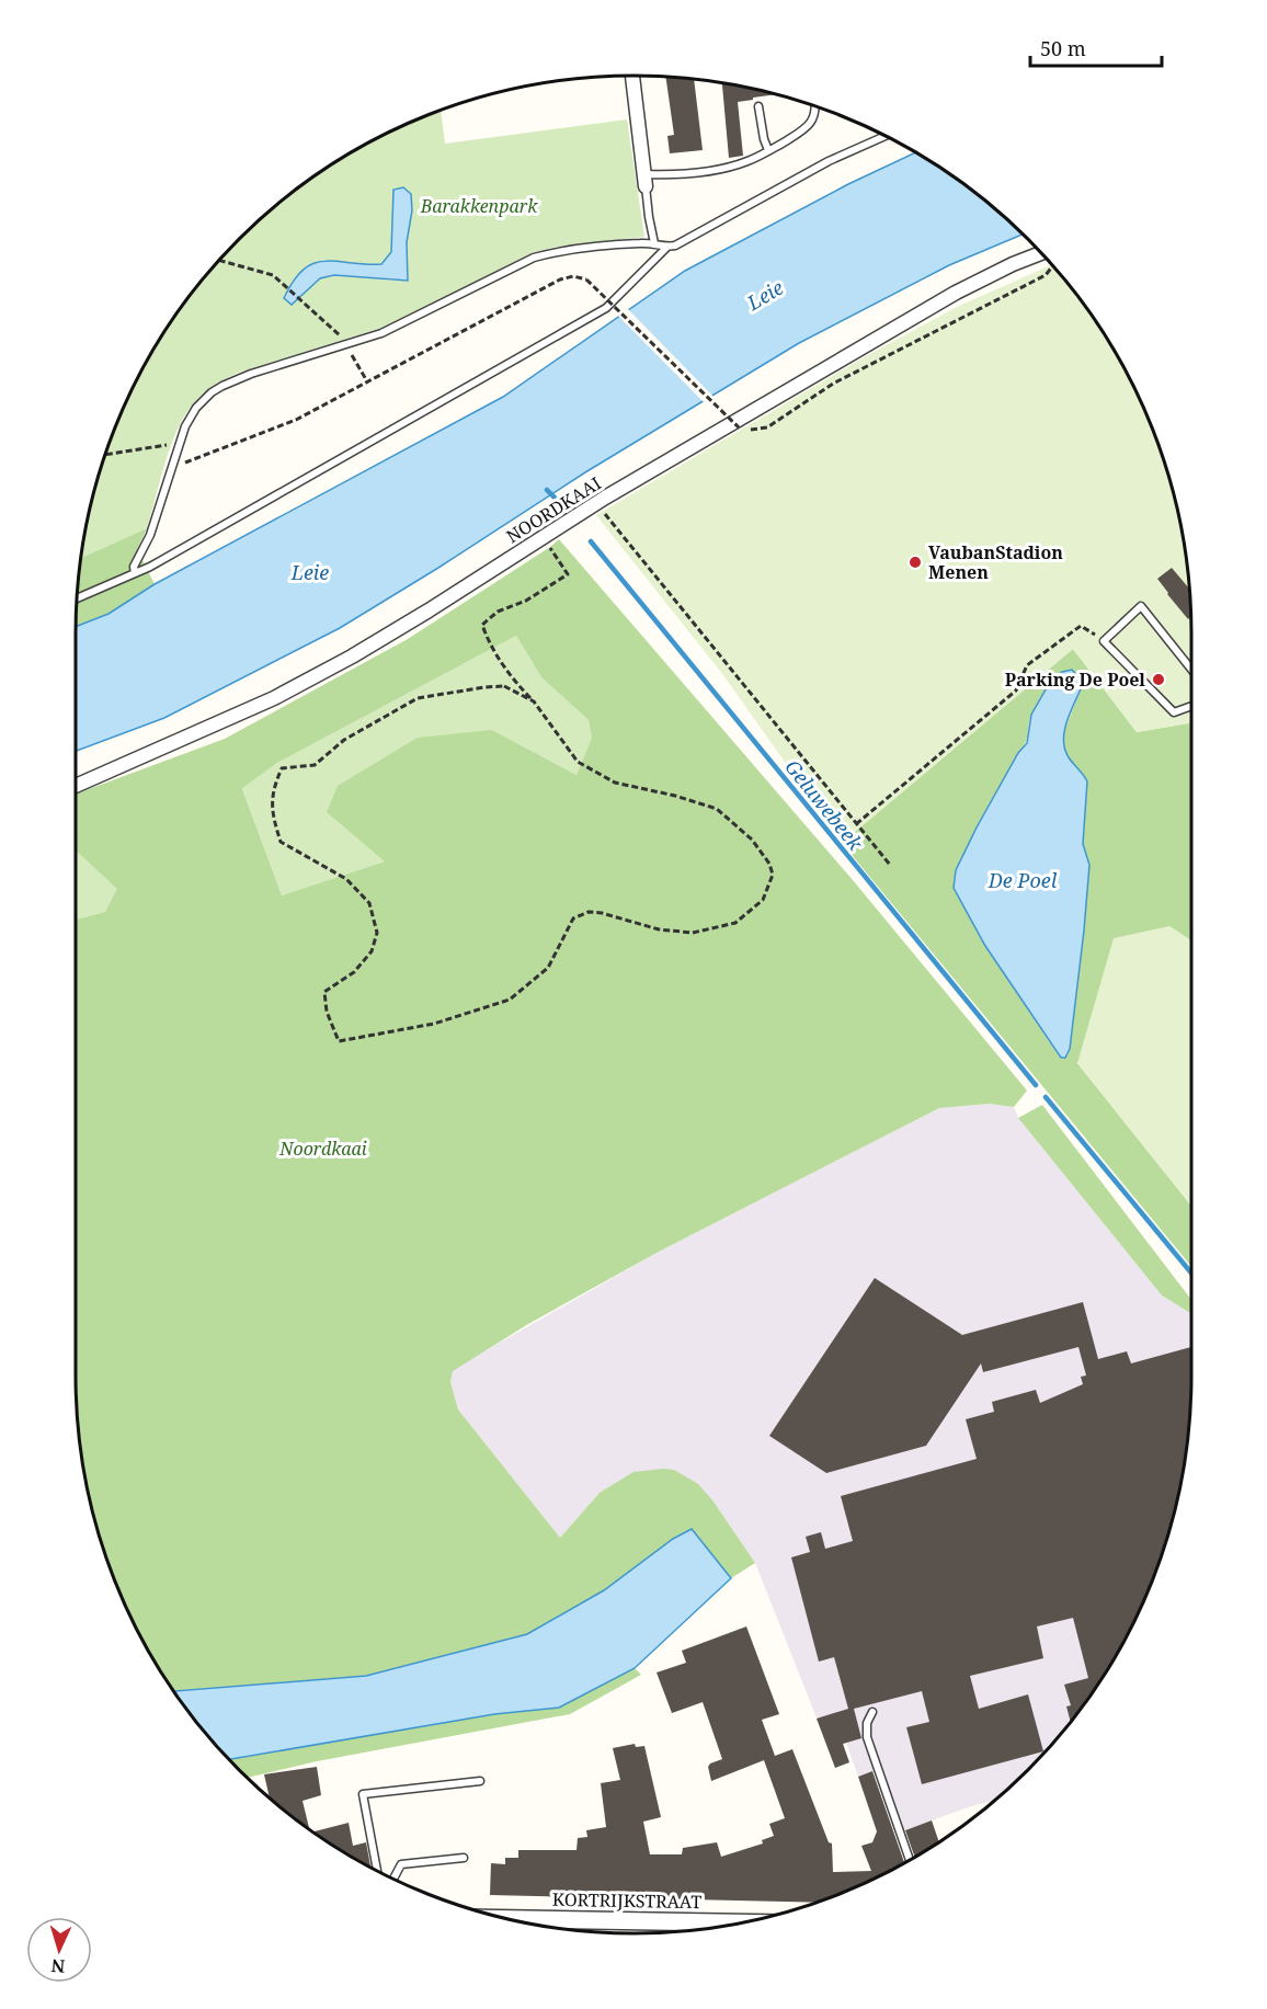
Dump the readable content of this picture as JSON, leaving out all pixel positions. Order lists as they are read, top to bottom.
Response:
{
  "streets": {
    "street": ["NOORDKAAI", "KORTRIJKSTRAAT"]
  },
  "water": ["Leie", "Geluwebeek", "De Poel"],
  "parks": ["Barakkenpark", "Noordkaai"],
  "places": ["VaubanStadion Menen", "Parking De Poel"],
  "scale_bar": "50 m",
  "north": "bottom"
}
